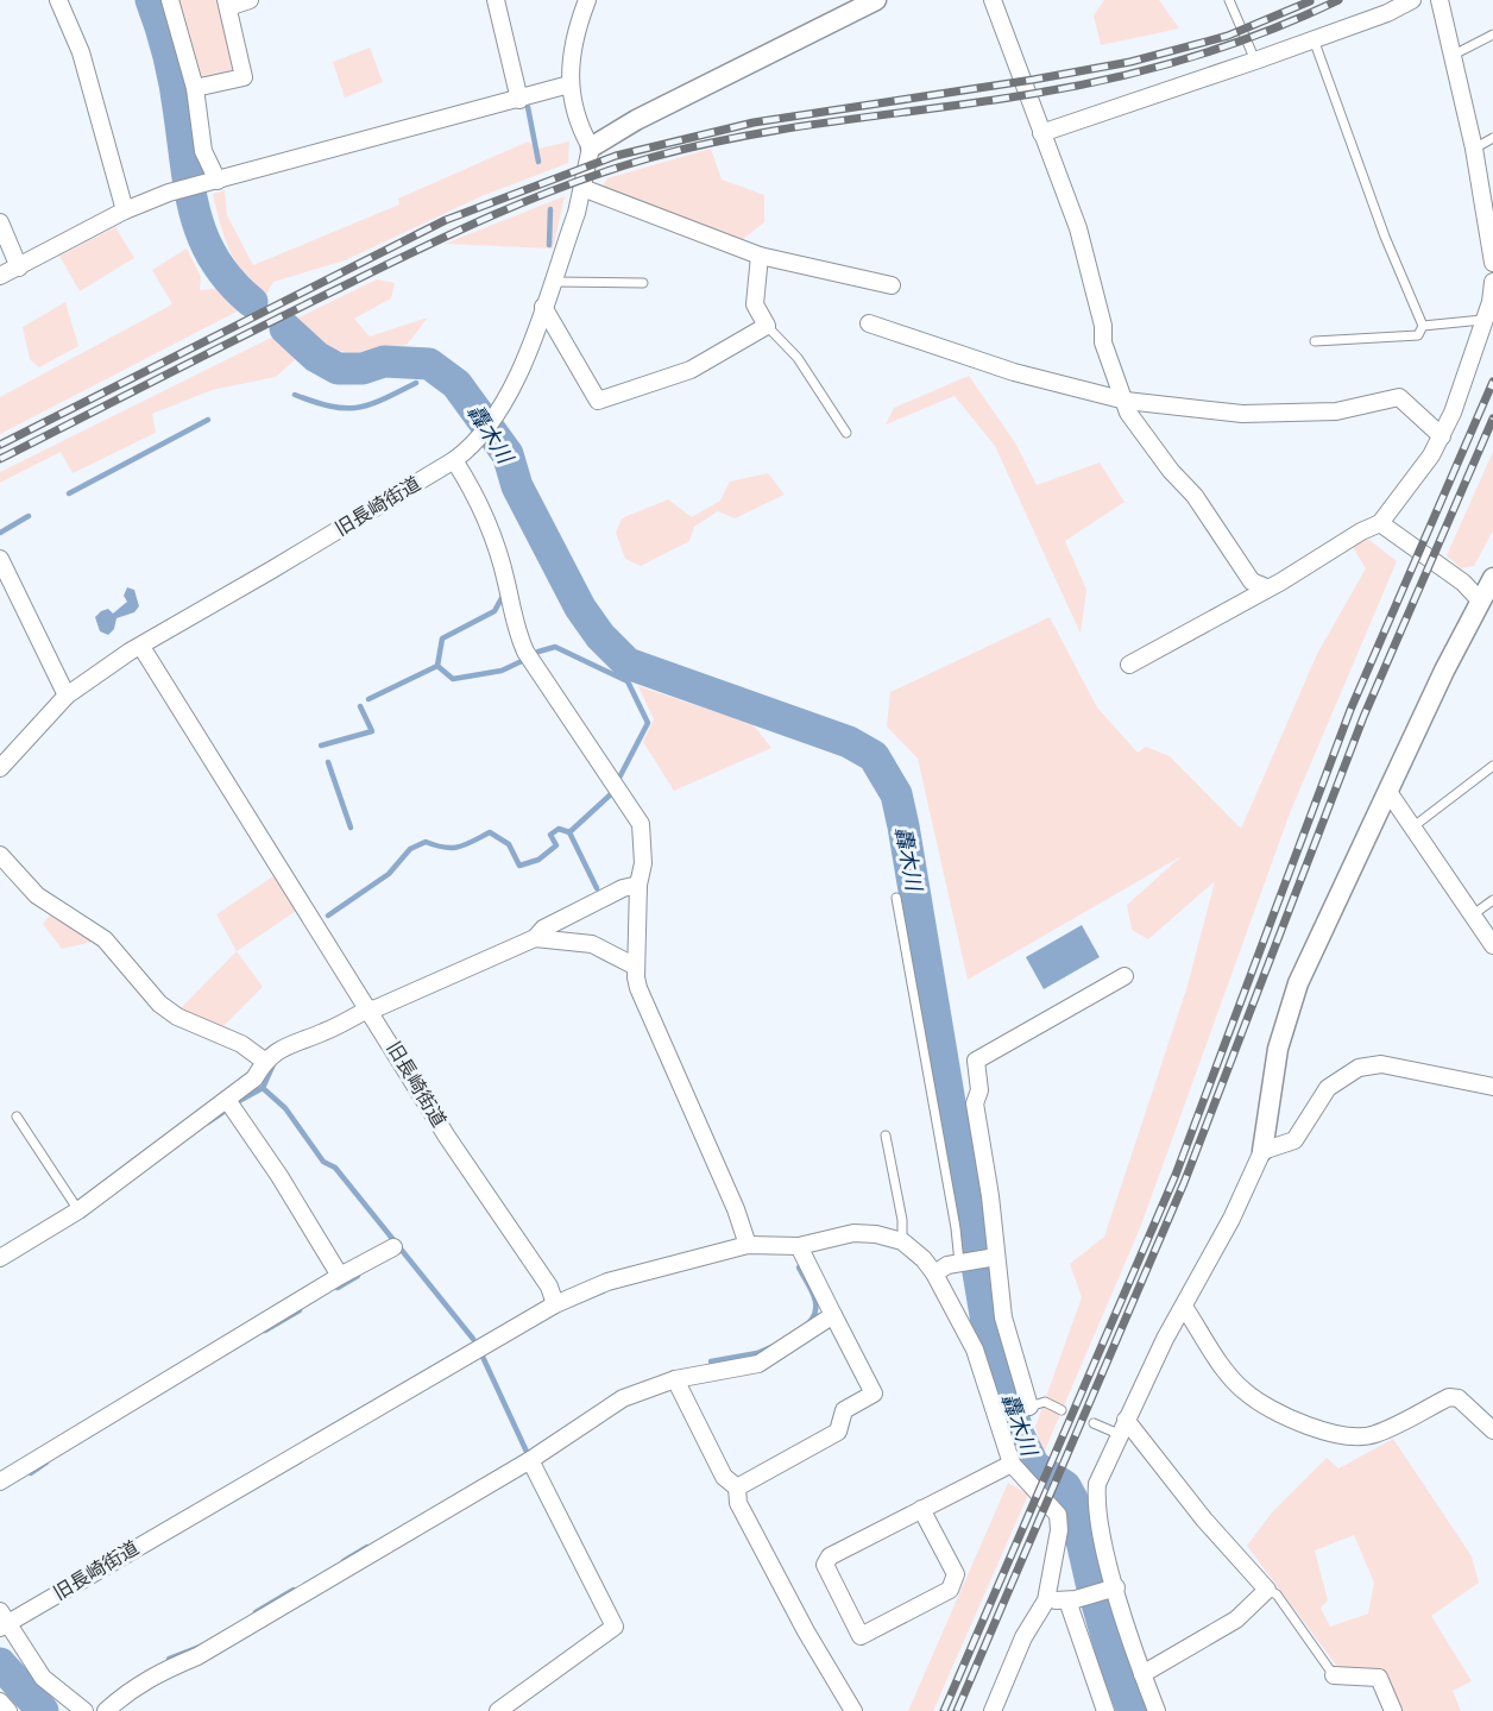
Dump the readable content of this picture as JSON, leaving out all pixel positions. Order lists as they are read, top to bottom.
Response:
{
  "streets": {
    "street": ["旧長崎街道"]
  },
  "water": ["轟木川"]
}
